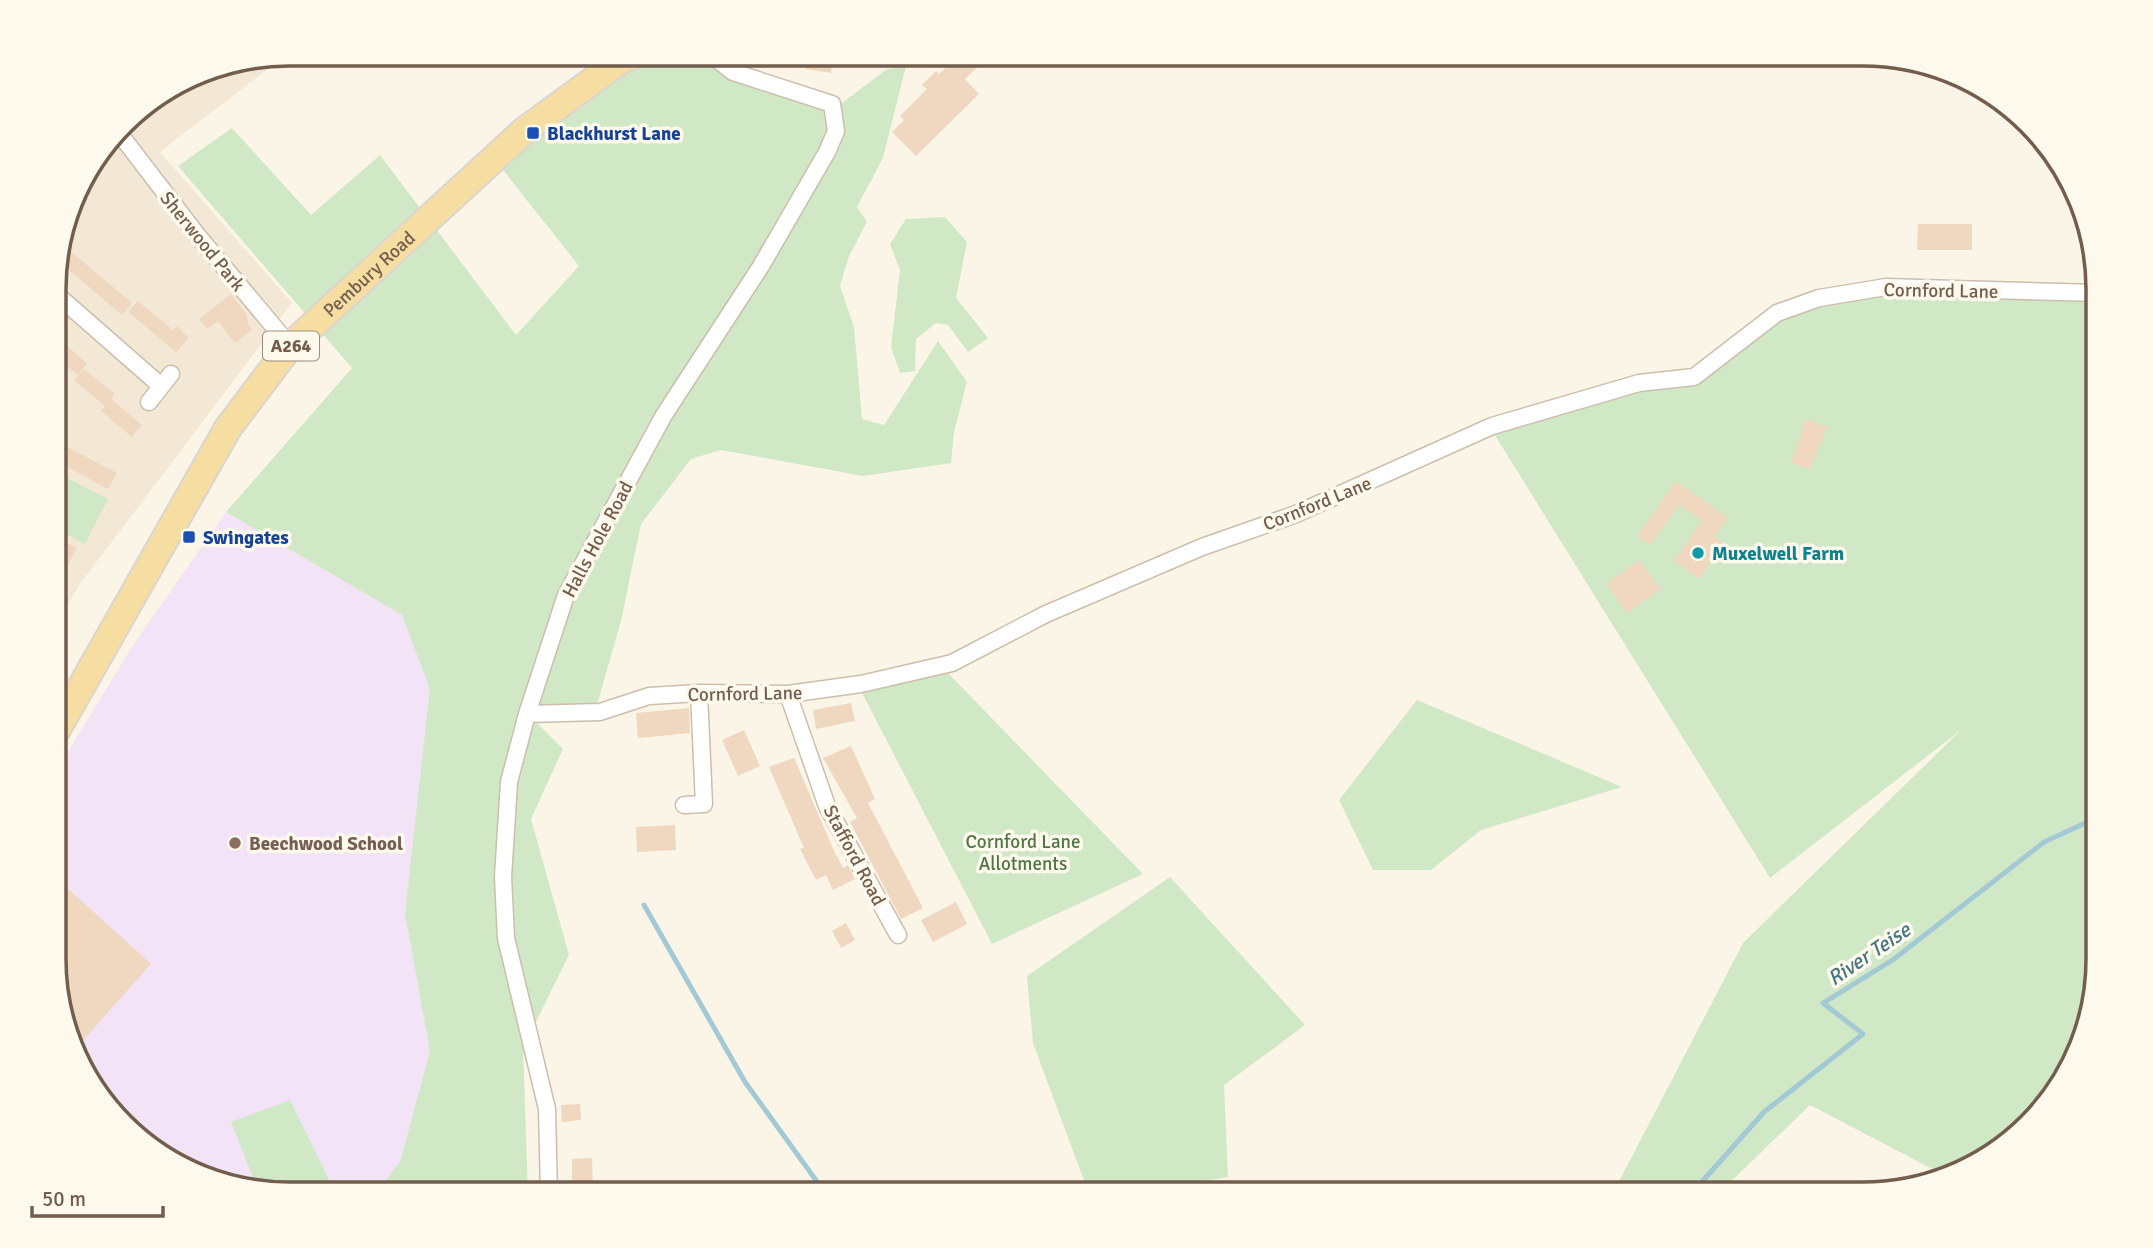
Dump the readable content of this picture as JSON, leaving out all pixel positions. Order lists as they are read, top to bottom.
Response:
{
  "streets": {
    "main road": ["Pembury Road", "A264"],
    "street": [
      "Sherwood Park",
      "Cornford Lane",
      "Halls Hole Road",
      "Stafford Road"
    ]
  },
  "crossings": [
    ["Sherwood Park", "Pembury Road"],
    ["Cornford Lane", "Halls Hole Road"],
    ["Cornford Lane", "Stafford Road"]
  ],
  "water": ["River Teise"],
  "parks": ["Cornford Lane Allotments"],
  "places": {
    "transit": ["Blackhurst Lane", "Swingates"],
    "other": ["Muxelwell Farm", "Beechwood School"]
  },
  "scale_bar": "50 m"
}
